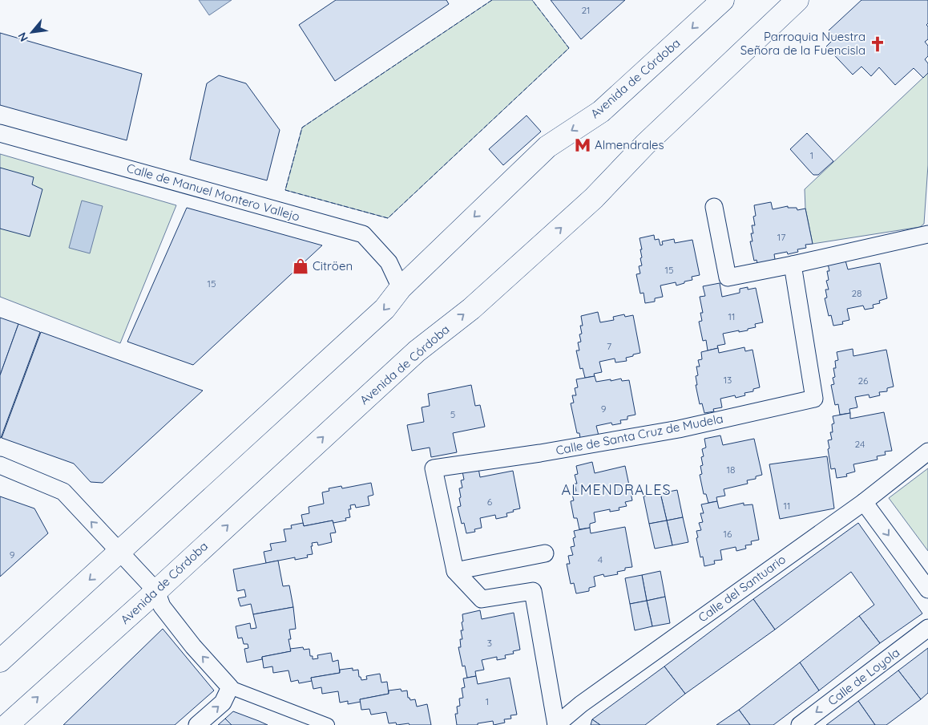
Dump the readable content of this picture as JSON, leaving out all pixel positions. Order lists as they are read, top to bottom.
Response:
{
  "streets": {
    "main road": ["Avenida de Córdoba"],
    "street": [
      "Calle de Manuel Montero Vallejo",
      "Calle de Santa Cruz de Mudela",
      "Calle del Santuario",
      "Calle de Loyola"
    ]
  },
  "crossings": [
    ["Avenida de Córdoba", "Calle de Manuel Montero Vallejo"]
  ],
  "one_way": ["Calle de Loyola"],
  "districts": ["ALMENDRALES"],
  "places": {
    "church": ["Parroquia Nuestra Señora de la Fuencisla"],
    "metro station": ["Almendrales"],
    "shop": ["Citröen"]
  },
  "house_numbers": [
    "21",
    "1",
    "17",
    "15",
    "15",
    "28",
    "11",
    "7",
    "13",
    "26",
    "9",
    "5",
    "24",
    "18",
    "6",
    "11",
    "16",
    "9",
    "4",
    "3",
    "1"
  ],
  "north": "bottom left"
}
